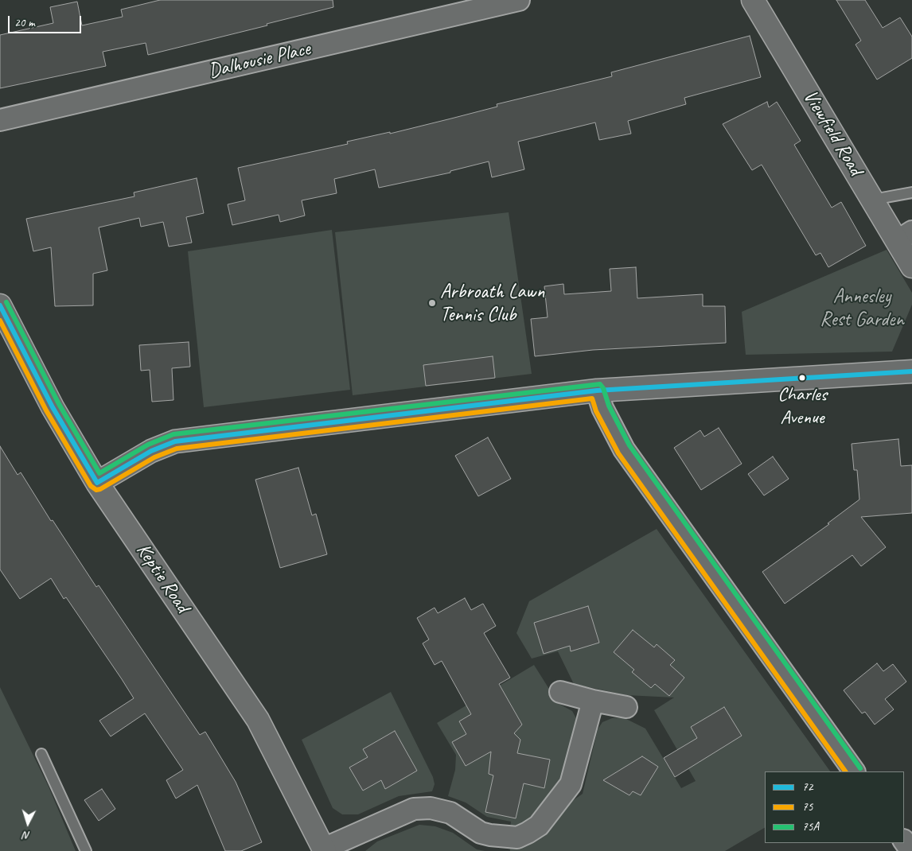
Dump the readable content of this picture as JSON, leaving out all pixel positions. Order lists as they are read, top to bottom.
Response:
{
  "streets": {
    "main road": ["Viewfield Road", "Keptie Road"],
    "street": ["Dalhousie Place"]
  },
  "parks": ["Annesley Rest Garden"],
  "places": ["Arbroath Lawn Tennis Club", "Charles Avenue"],
  "lines": ["transit line 75A", "transit line 72", "transit line 75"],
  "legend": ["72", "75", "75A"],
  "scale_bar": "20 m",
  "north": "bottom"
}
